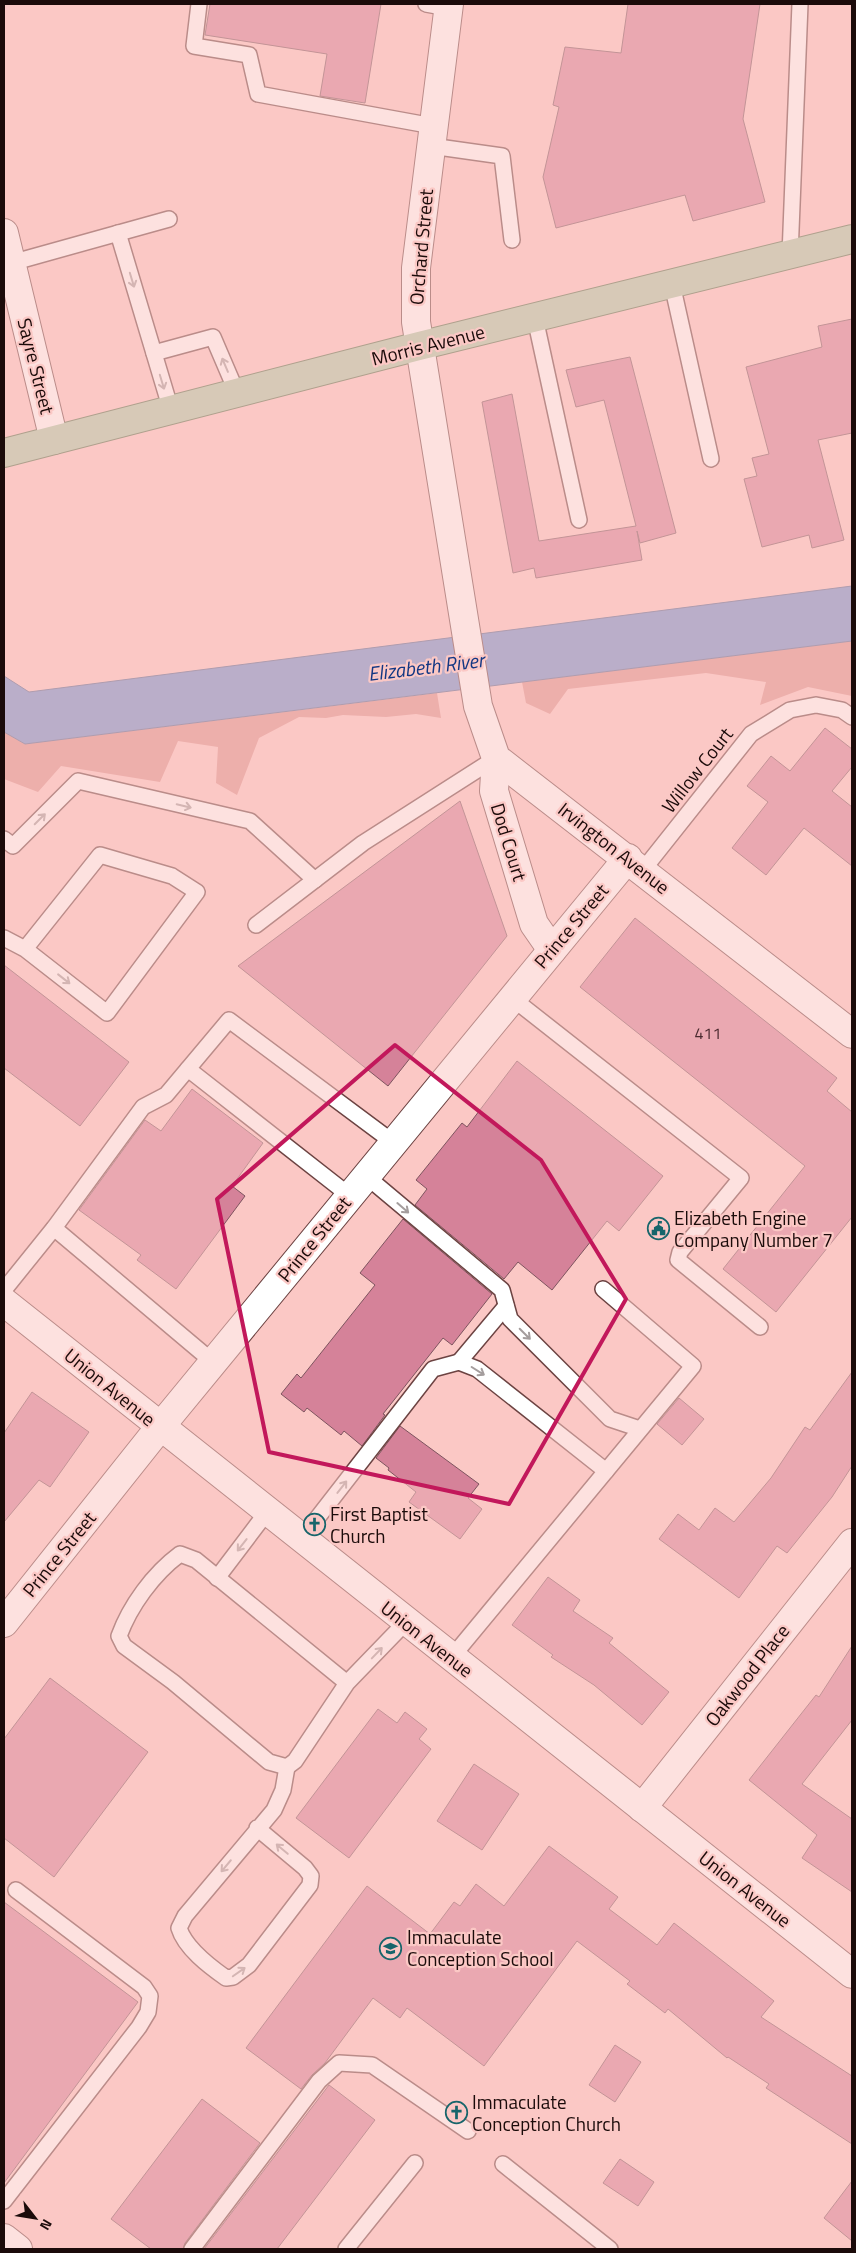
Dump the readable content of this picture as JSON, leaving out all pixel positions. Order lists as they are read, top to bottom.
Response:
{
  "streets": {
    "main road": ["Morris Avenue"],
    "street": [
      "Orchard Street",
      "Sayre Street",
      "Dod Court",
      "Irvington Avenue",
      "Prince Street",
      "Union Avenue",
      "Oakwood Place"
    ],
    "lane": ["Willow Court"]
  },
  "crossings": [
    ["Orchard Street", "Morris Avenue"],
    ["Orchard Street", "Dod Court"],
    ["Orchard Street", "Irvington Avenue"],
    ["Morris Avenue", "Sayre Street"],
    ["Willow Court", "Irvington Avenue"],
    ["Willow Court", "Prince Street"],
    ["Dod Court", "Irvington Avenue"],
    ["Dod Court", "Prince Street"],
    ["Irvington Avenue", "Prince Street"],
    ["Prince Street", "Union Avenue"],
    ["Union Avenue", "Oakwood Place"]
  ],
  "water": ["Elizabeth River"],
  "places": {
    "public building": ["Elizabeth Engine Company Number 7"],
    "church": ["First Baptist Church", "Immaculate Conception Church"],
    "school or university": ["Immaculate Conception School"]
  },
  "house_numbers": ["411"],
  "north": "bottom right"
}
